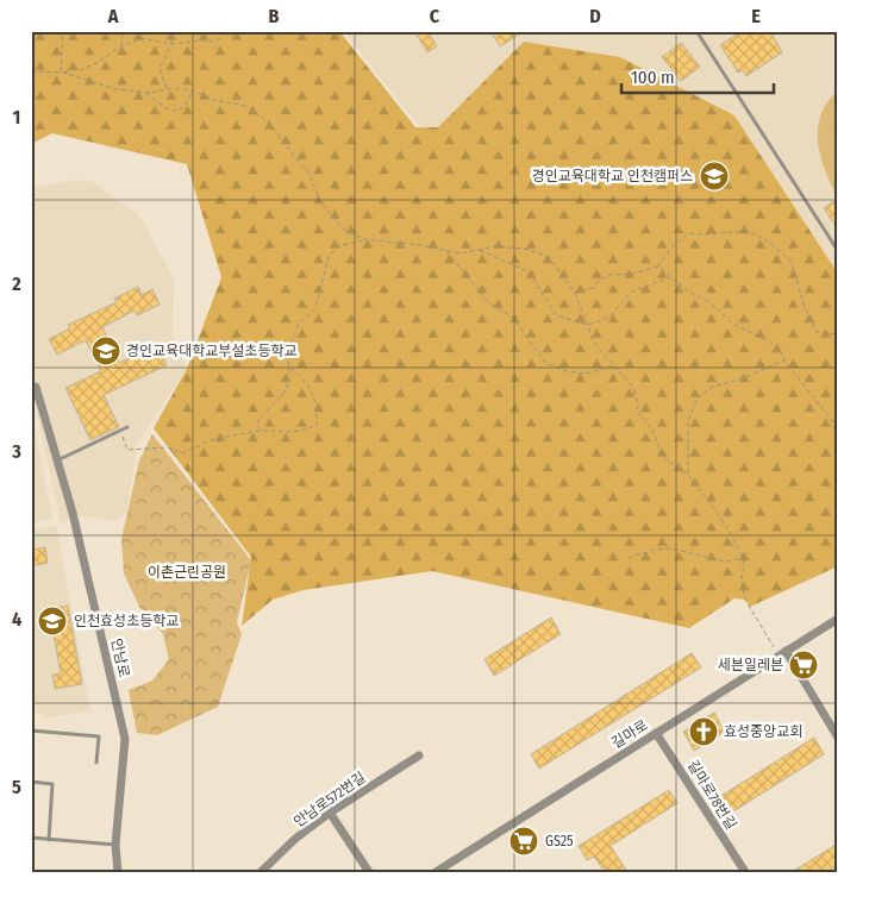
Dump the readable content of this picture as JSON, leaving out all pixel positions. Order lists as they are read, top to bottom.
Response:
{
  "streets": {
    "street": [
      "안남로",
      "길마로",
      "길마로78번길",
      "안남로572번길"
    ]
  },
  "crossings": [
    ["길마로", "길마로78번길"]
  ],
  "parks": ["이촌근린공원"],
  "places": {
    "school or university": ["경인교육대학교 인천캠퍼스", "경인교육대학교부설초등학교", "인천효성초등학교"],
    "supermarket": ["세븐일레븐", "GS25"],
    "church": ["효성중앙교회"]
  },
  "scale_bar": "100 m",
  "grid": {
    "columns": [
      "A",
      "B",
      "C",
      "D",
      "E"
    ],
    "rows": [
      "1",
      "2",
      "3",
      "4",
      "5"
    ]
  }
}
